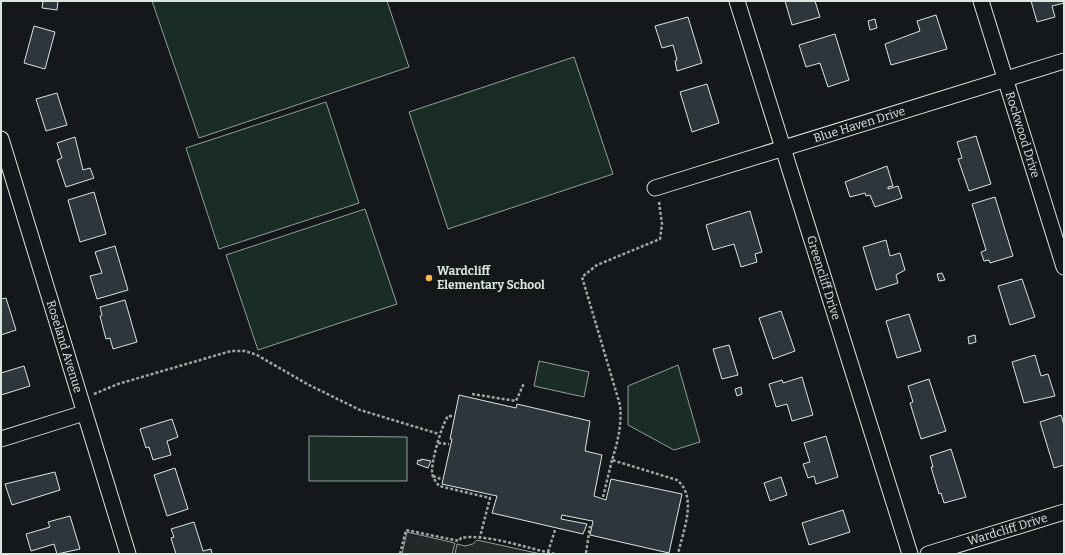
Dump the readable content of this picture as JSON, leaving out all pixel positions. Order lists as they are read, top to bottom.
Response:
{
  "streets": {
    "street": [
      "Blue Haven Drive",
      "Rockwood Drive",
      "Greencliff Drive",
      "Roseland Avenue",
      "Wardcliff Drive"
    ]
  },
  "crossings": [
    ["Blue Haven Drive", "Rockwood Drive"],
    ["Blue Haven Drive", "Greencliff Drive"]
  ],
  "places": ["Wardcliff Elementary School"]
}
